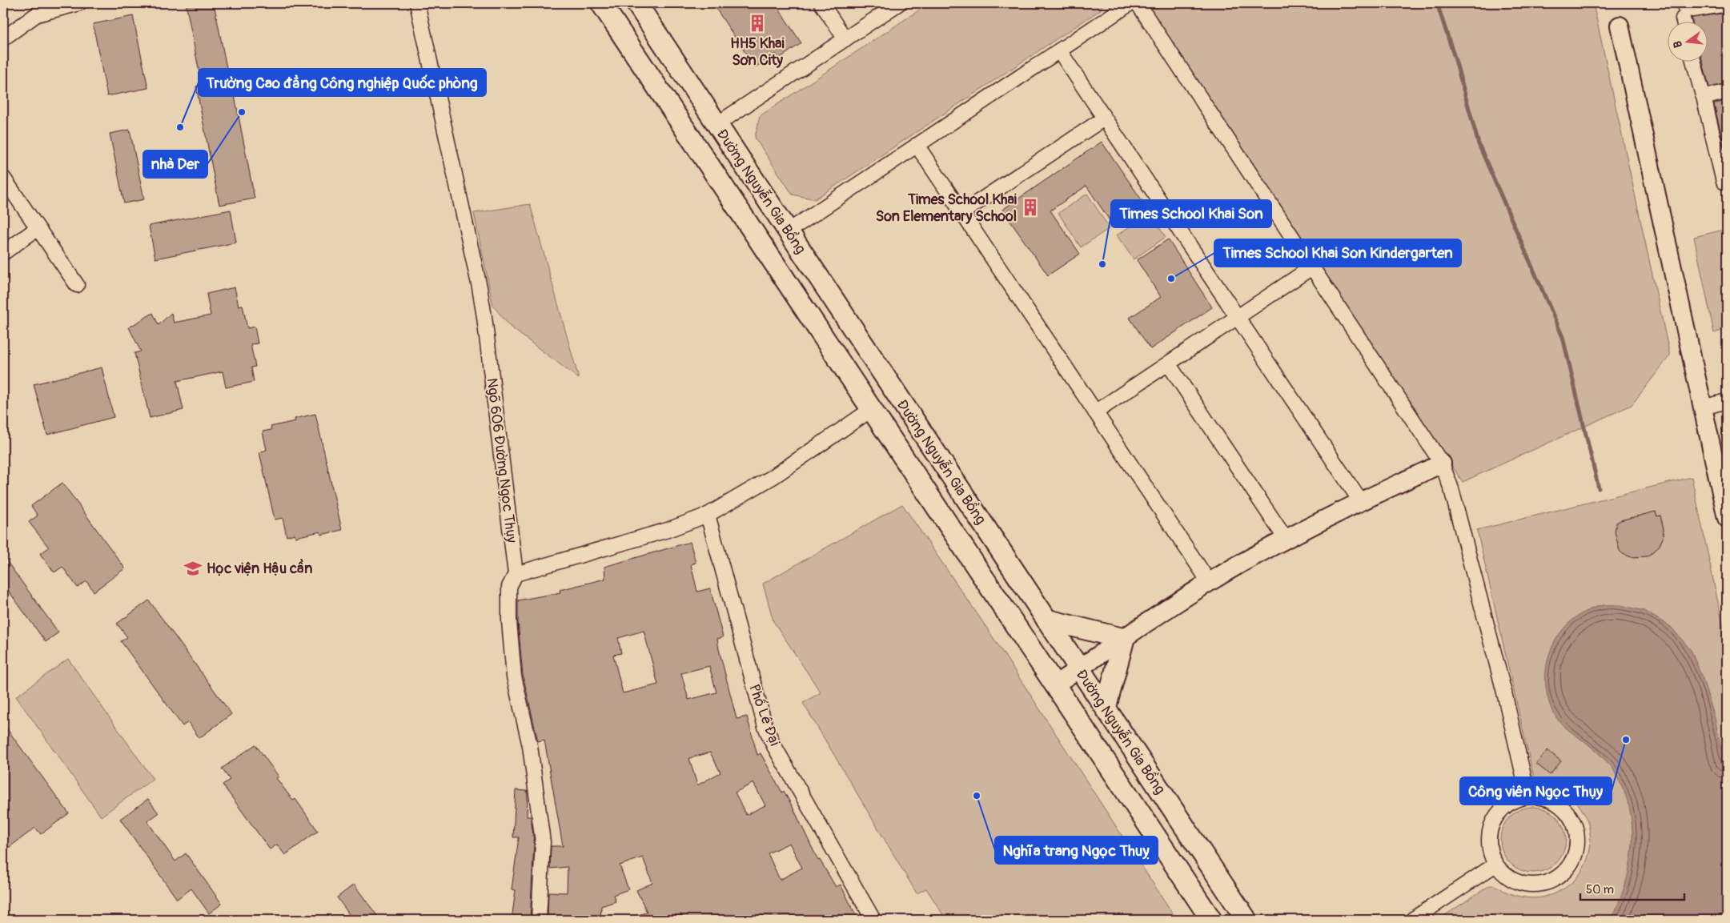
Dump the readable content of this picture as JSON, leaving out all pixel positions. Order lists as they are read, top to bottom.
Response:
{
  "streets": {
    "main road": ["Đường Nguyễn Gia Bồng"],
    "street": ["Ngõ 606 Đường Ngọc Thụy", "Phố Lê Đại"]
  },
  "places": {
    "building": ["HH5 Khai Sơn City", "Times School Khai Son Elementary School"],
    "other": [
      "nhà Der",
      "Trường Cao đẳng Công nghiệp Quốc phòng",
      "Times School Khai Son",
      "Times School Khai Son Kindergarten",
      "Công viên Ngọc Thụy",
      "Nghĩa trang Ngọc Thuỵ"
    ],
    "school or university": ["Học viện Hậu cần"]
  },
  "scale_bar": "50 m",
  "north": "left"
}
